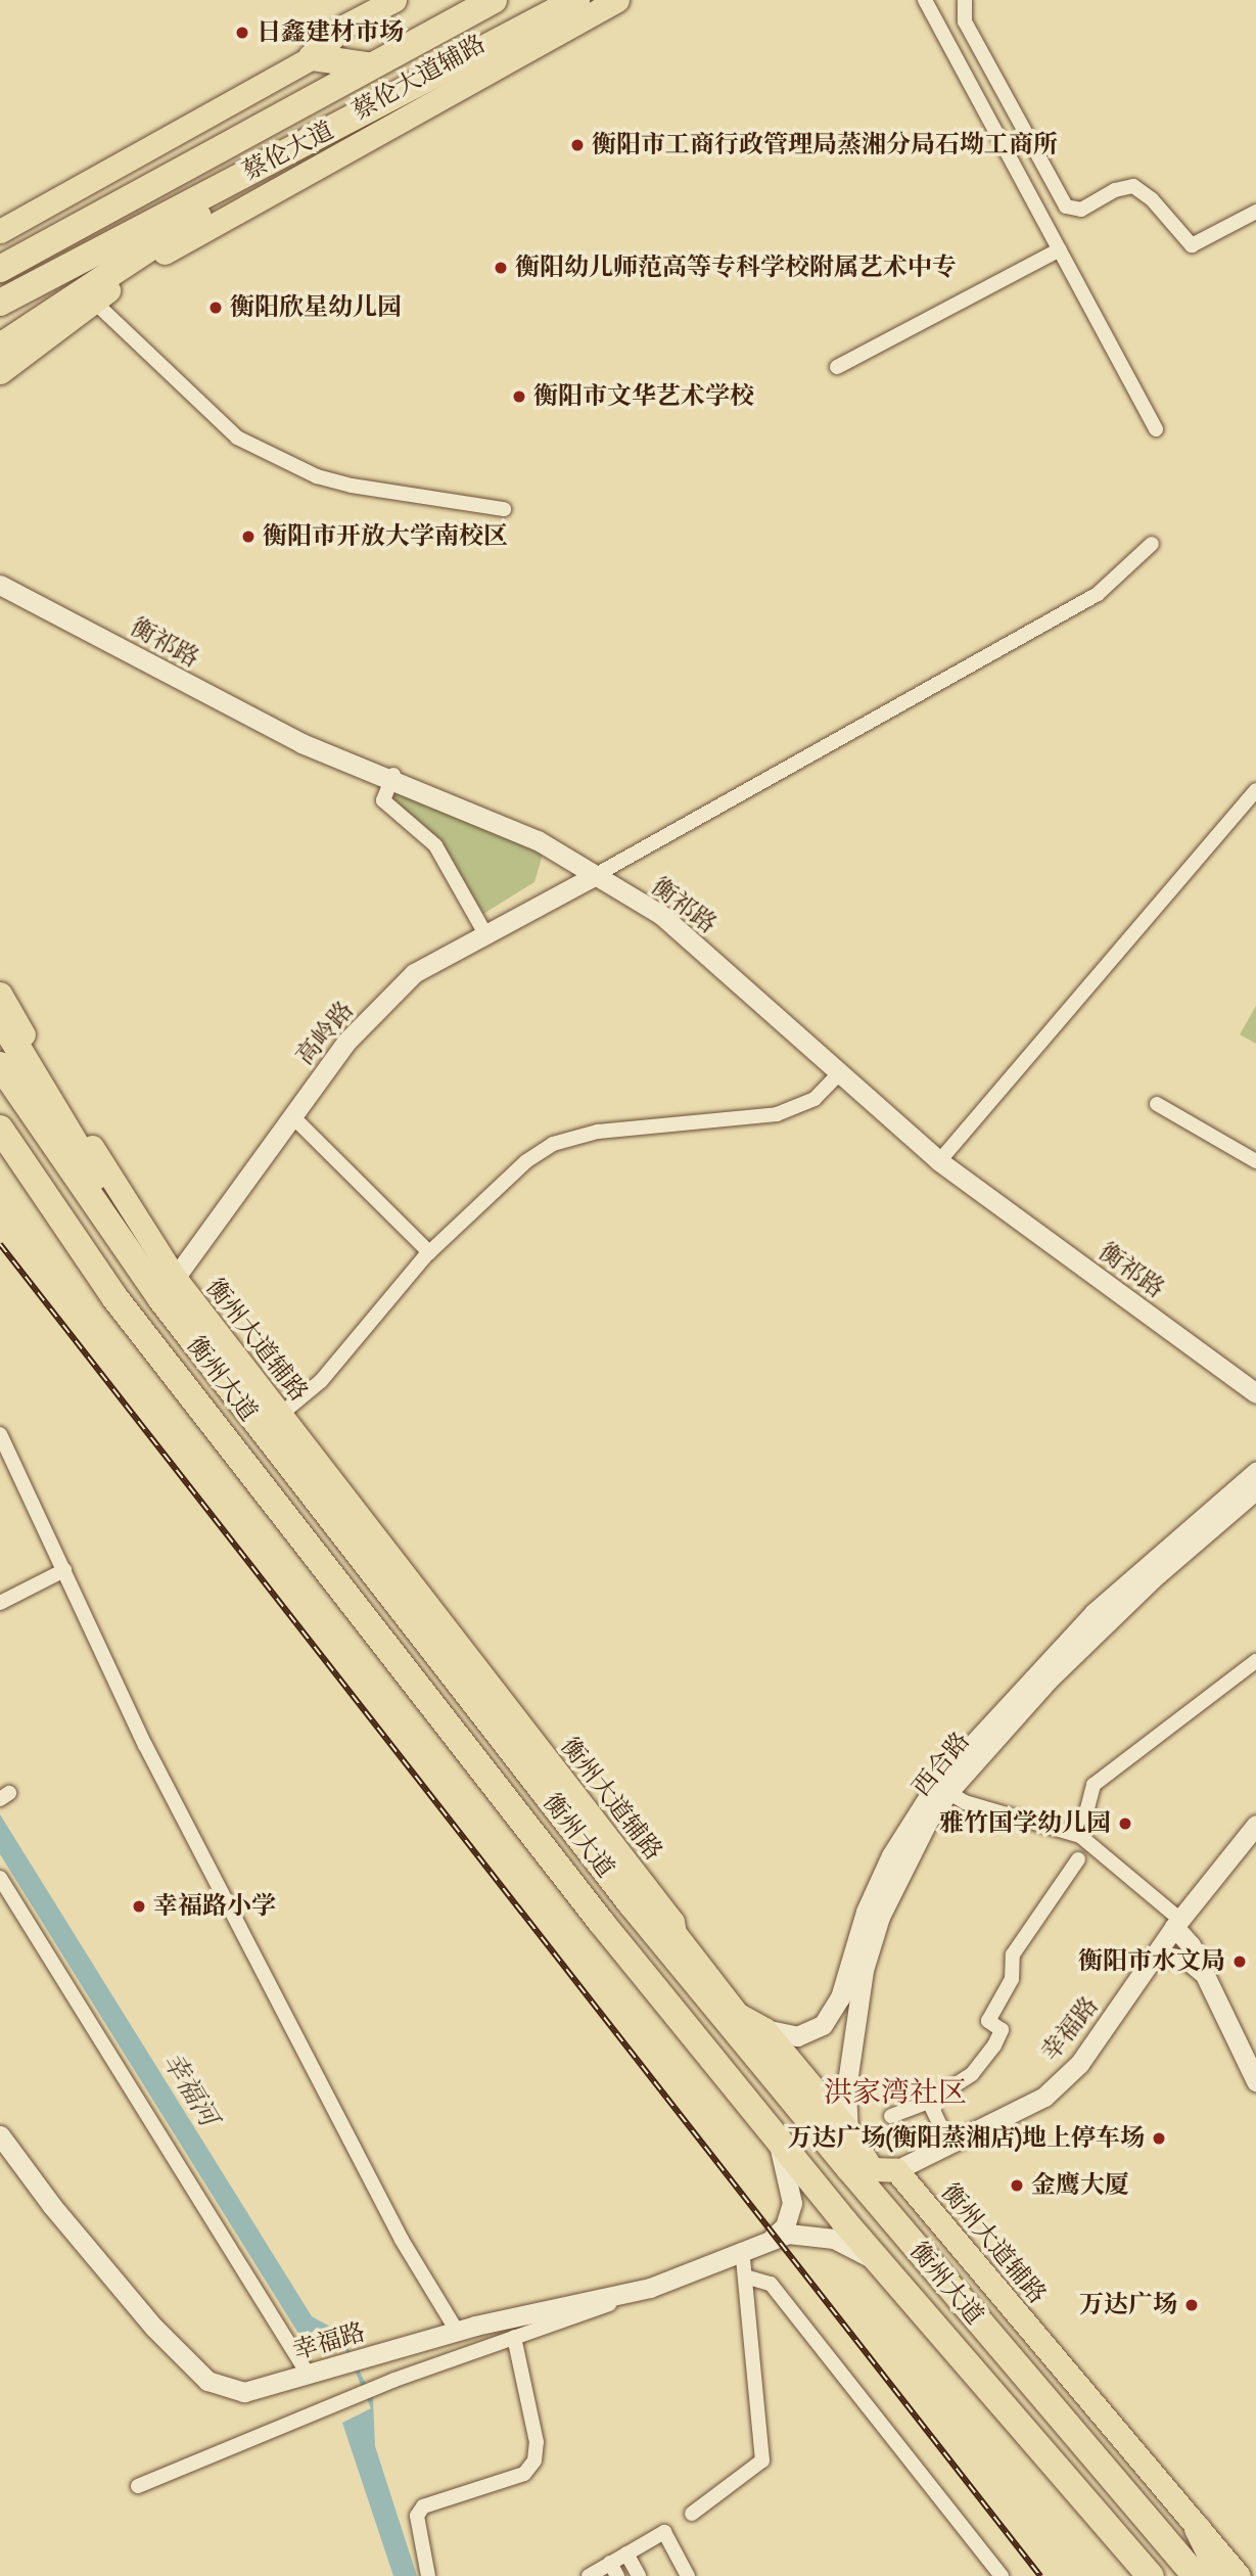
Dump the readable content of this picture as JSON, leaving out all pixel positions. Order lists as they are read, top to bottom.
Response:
{
  "streets": {
    "highway": ["蔡伦大道", "衡州大道"],
    "main road": ["蔡伦大道辅路", "衡州大道辅路"],
    "street": [
      "衡祁路",
      "高岭路",
      "西合路",
      "幸福路"
    ]
  },
  "crossings": [
    ["衡祁路", "高岭路"],
    ["高岭路", "衡州大道辅路"],
    ["高岭路", "衡州大道"],
    ["衡州大道辅路", "衡州大道"],
    ["衡州大道辅路", "西合路"],
    ["衡州大道辅路", "幸福路"],
    ["衡州大道", "幸福路"]
  ],
  "districts": ["洪家湾社区"],
  "water": ["幸福河"],
  "places": [
    "日鑫建材市场",
    "衡阳市工商行政管理局蒸湘分局石坳工商所",
    "衡阳幼儿师范高等专科学校附属艺术中专",
    "衡阳欣星幼儿园",
    "衡阳市文华艺术学校",
    "衡阳市开放大学南校区",
    "雅竹国学幼儿园",
    "幸福路小学",
    "衡阳市水文局",
    "万达广场(衡阳蒸湘店)地上停车场",
    "金鹰大厦",
    "万达广场"
  ]
}
